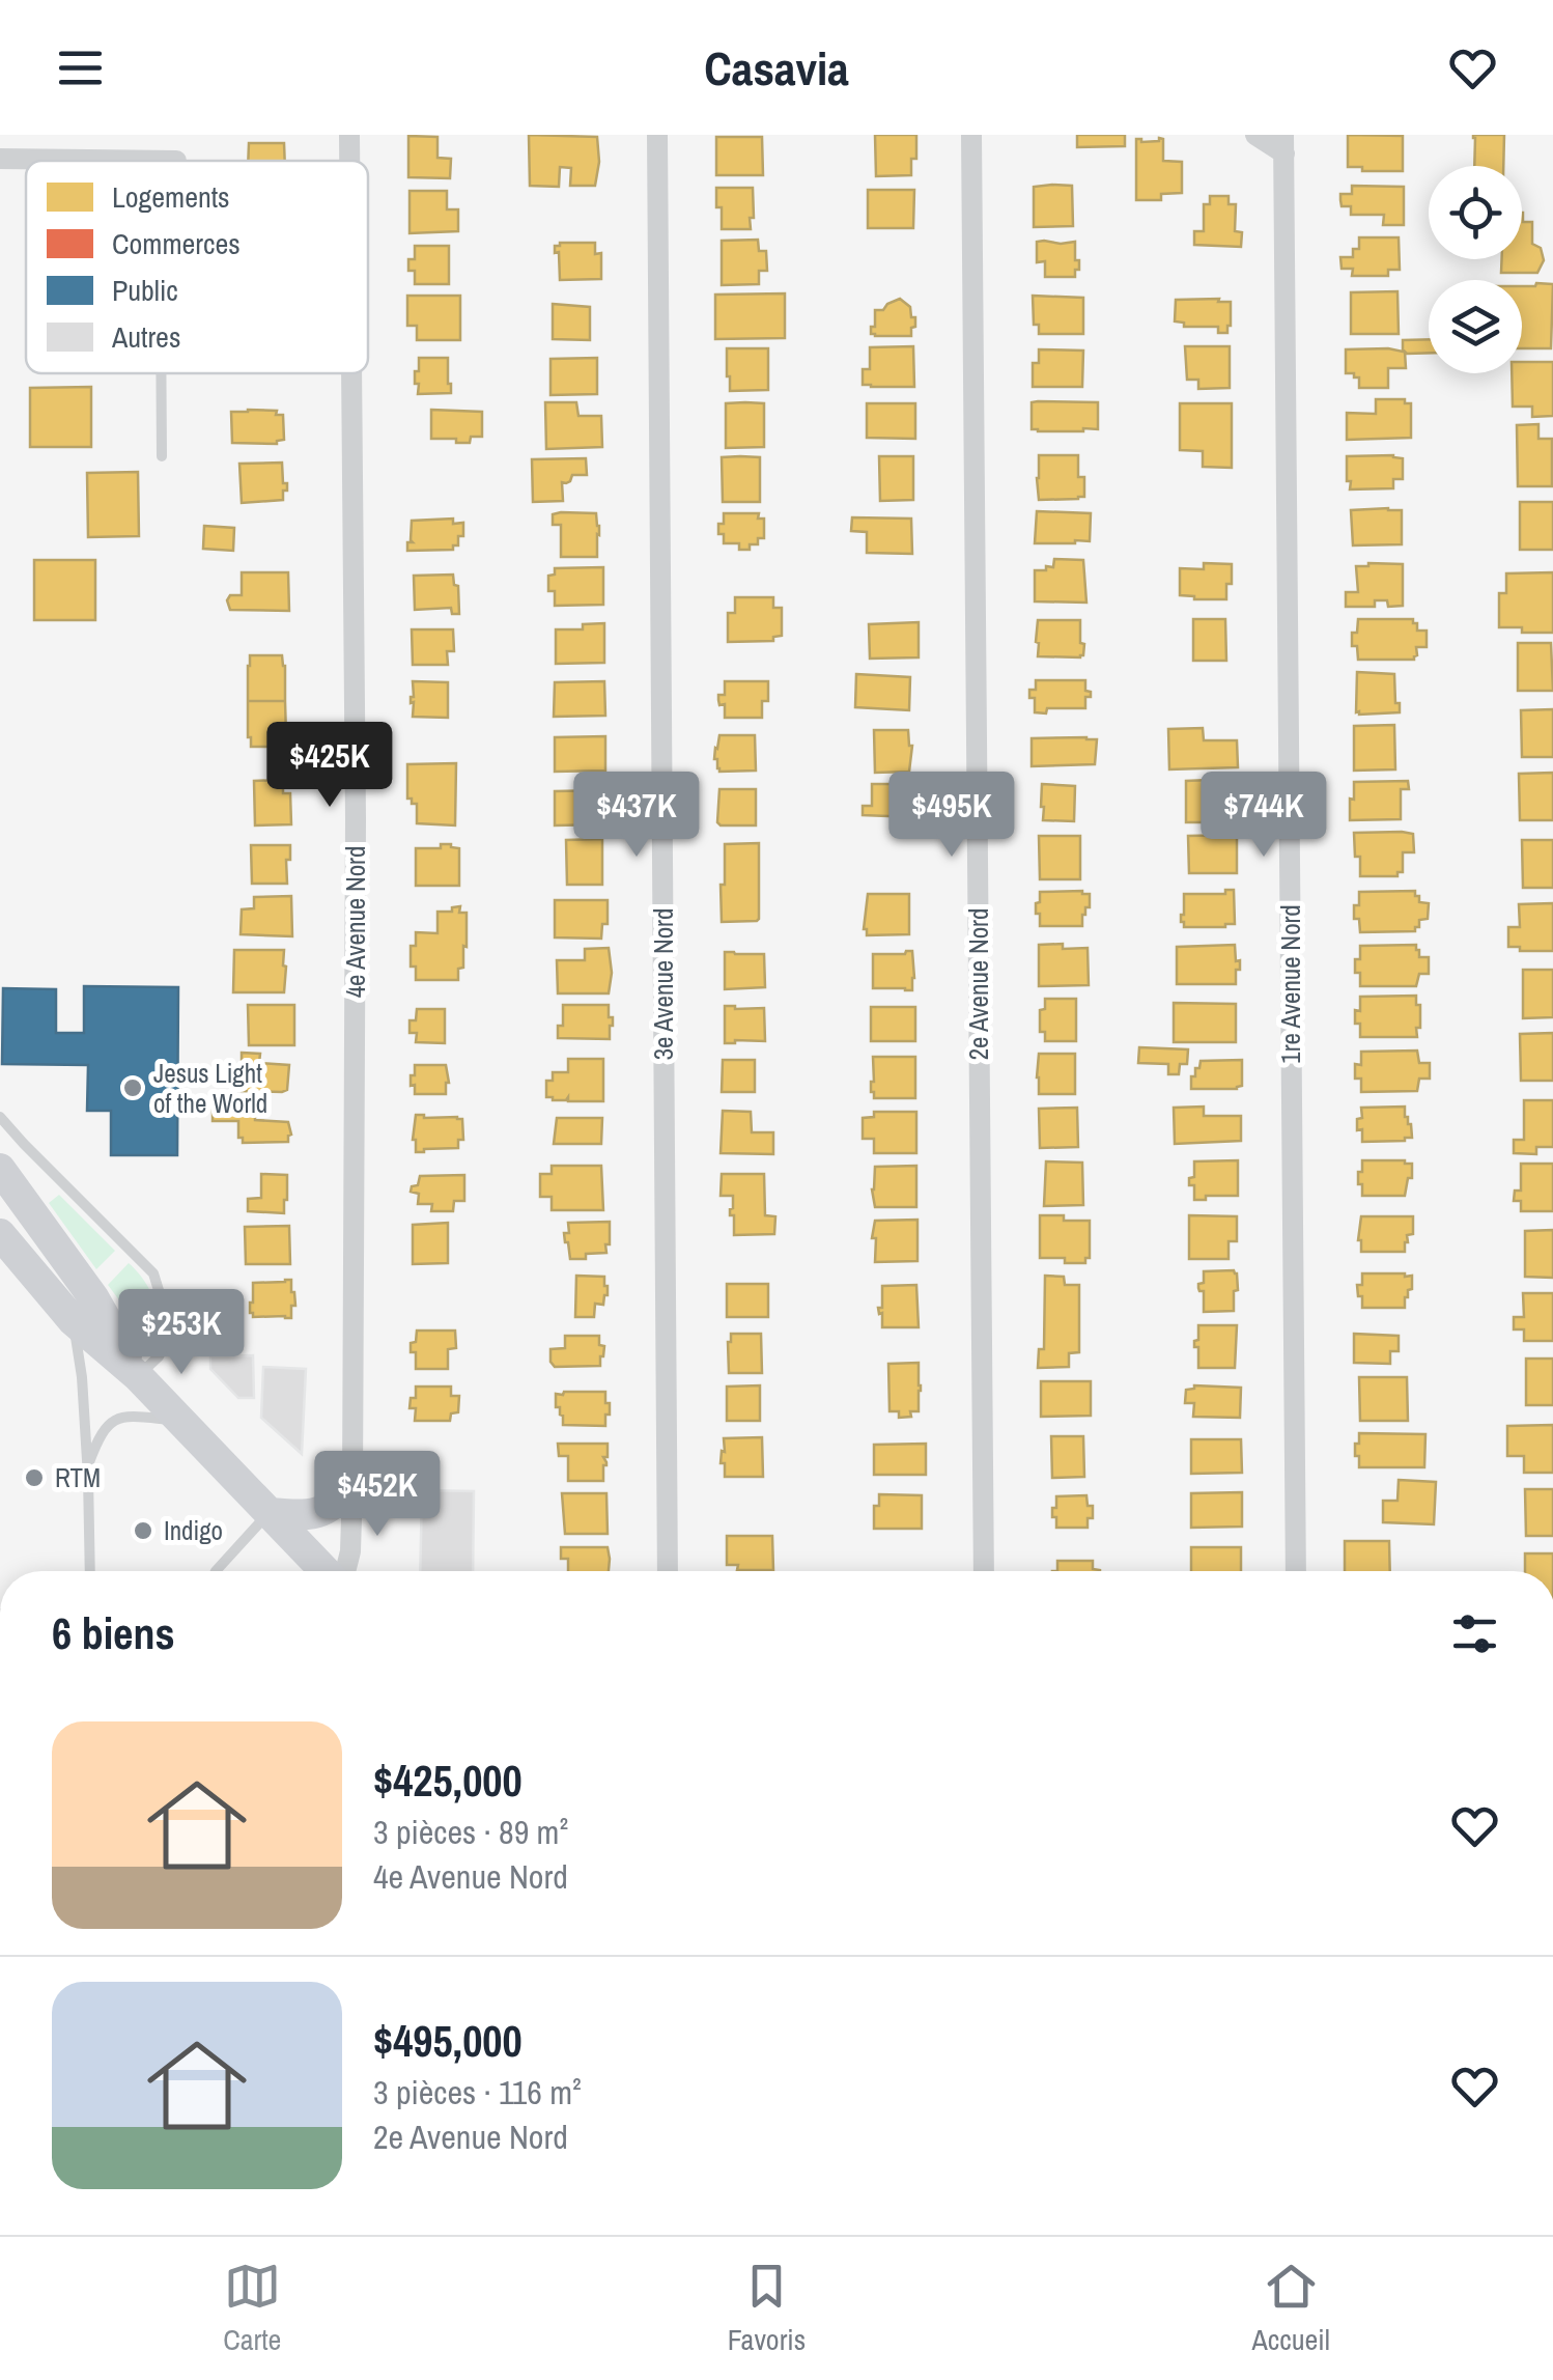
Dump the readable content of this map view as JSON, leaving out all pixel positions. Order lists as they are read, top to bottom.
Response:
{
  "streets": {
    "street": [
      "4e Avenue Nord",
      "3e Avenue Nord",
      "2e Avenue Nord",
      "1re Avenue Nord"
    ]
  },
  "places": ["Jesus Light of the World", "RTM", "Indigo"],
  "legend": [
    "Logements",
    "Commerces",
    "Public",
    "Autres"
  ],
  "page": {
    "header": "Casavia",
    "price": [
      "$425K",
      "$437K",
      "$495K",
      "$744K",
      "$253K",
      "$452K"
    ],
    "heading": "6 biens",
    "list": [
      {
        "name": "$425,000",
        "note": "3 pièces · 89 m² · 4e Avenue Nord"
      },
      {
        "name": "$495,000",
        "note": "3 pièces · 116 m² · 2e Avenue Nord"
      }
    ],
    "tabs": ["Carte", "Favoris", "Accueil"]
  }
}
